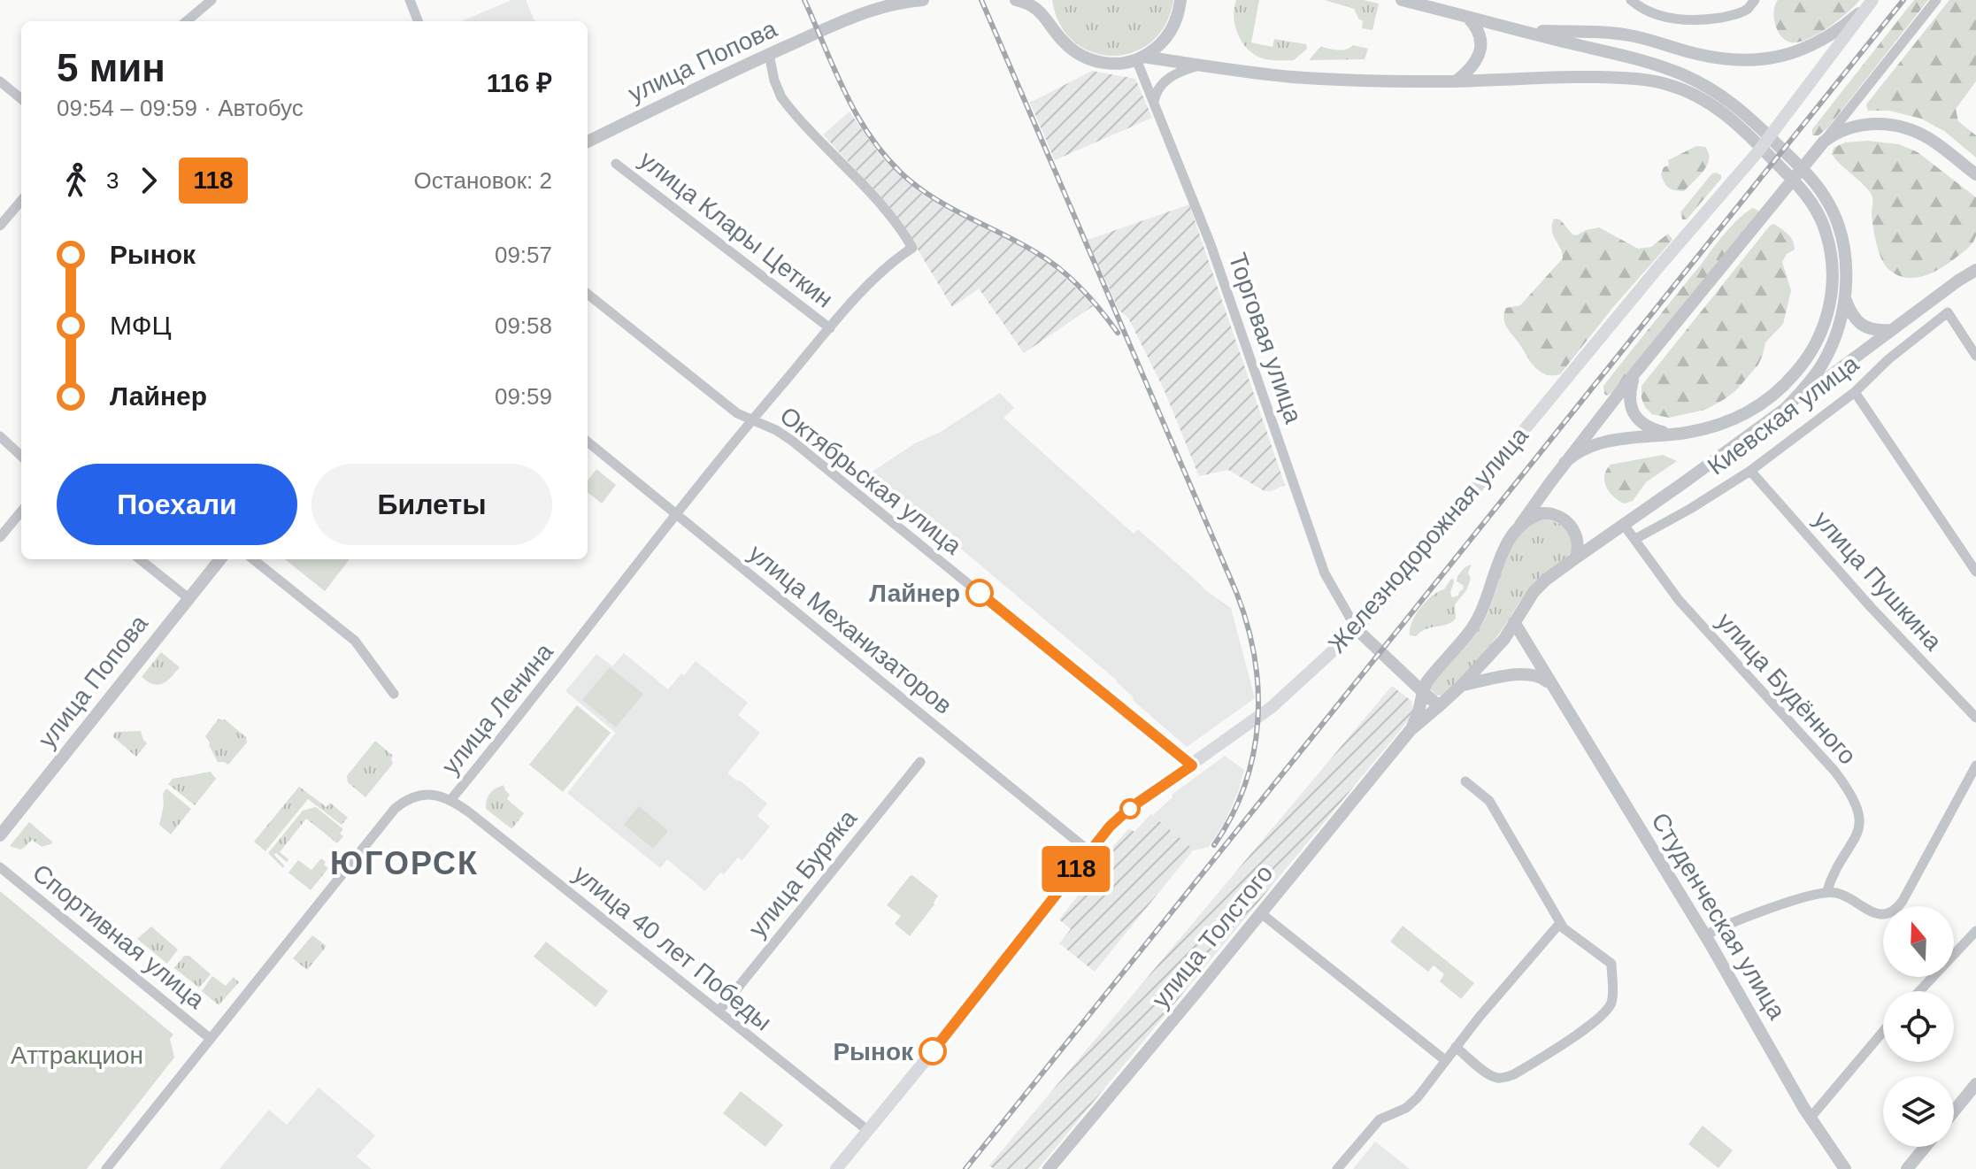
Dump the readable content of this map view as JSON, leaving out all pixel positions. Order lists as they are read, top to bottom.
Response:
{
  "streets": {
    "main road": ["Железнодорожная улица"],
    "street": [
      "улица Попова",
      "улица Клары Цеткин",
      "Торговая улица",
      "Киевская улица",
      "Октябрьская улица",
      "улица Пушкина",
      "улица Механизаторов",
      "улица Будённого",
      "улица Ленина",
      "улица Буряка",
      "Студенческая улица",
      "Спортивная улица",
      "улица Толстого",
      "улица 40 лет Победы"
    ]
  },
  "crossings": [
    ["улица Попова", "улица Ленина"],
    ["улица Клары Цеткин", "улица Ленина"],
    ["Торговая улица", "Железнодорожная улица"],
    ["Киевская улица", "улица Пушкина"],
    ["Киевская улица", "улица Будённого"],
    ["Октябрьская улица", "Железнодорожная улица"],
    ["Октябрьская улица", "улица Ленина"],
    ["Железнодорожная улица", "улица Механизаторов"],
    ["Железнодорожная улица", "улица 40 лет Победы"],
    ["улица Механизаторов", "улица Ленина"],
    ["улица Ленина", "Спортивная улица"],
    ["улица Ленина", "улица 40 лет Победы"],
    ["улица Буряка", "улица 40 лет Победы"]
  ],
  "districts": ["ЮГОРСК"],
  "parks": ["Аттракцион"],
  "places": ["Лайнер", "Рынок"],
  "lines": ["bus line 118"],
  "north": "top",
  "page": {
    "on_map": "118",
    "heading": ["5 мин", "09:54 – 09:59 · Автобус", "116 ₽"],
    "legs": ["3", "118", "Остановок: 2"],
    "list": [
      {
        "name": "Рынок",
        "value": "09:57"
      },
      {
        "name": "МФЦ",
        "value": "09:58"
      },
      {
        "name": "Лайнер",
        "value": "09:59"
      }
    ],
    "buttons": ["Поехали", "Билеты"]
  }
}
